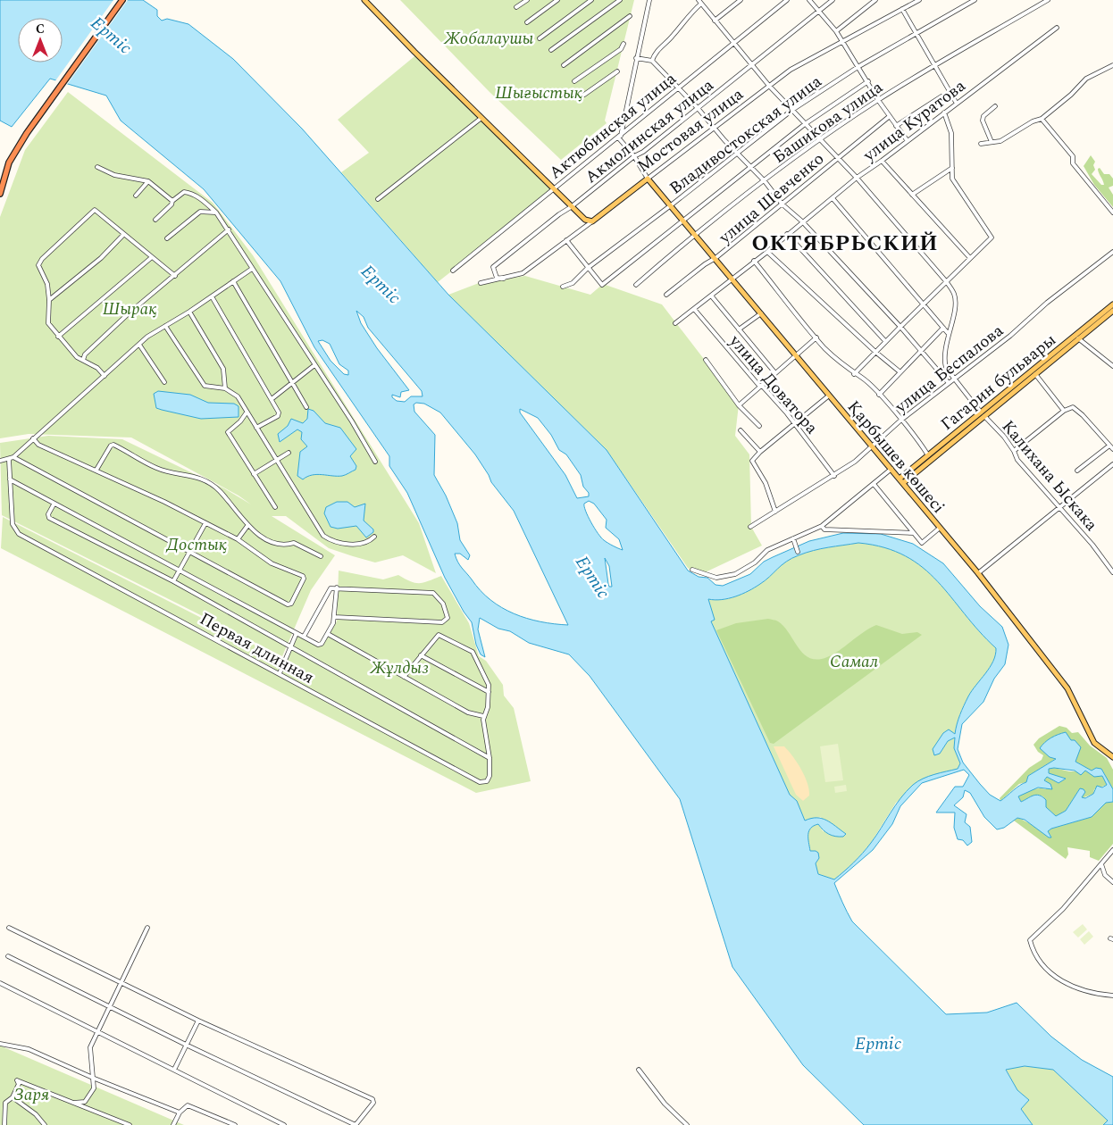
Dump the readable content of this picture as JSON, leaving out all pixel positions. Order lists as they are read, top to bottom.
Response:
{
  "streets": {
    "main road": ["Мостовая улица", "Гагарин бульвары", "Қарбышев көшесі"],
    "street": [
      "улица Куратова",
      "Башикова улица",
      "Актюбинская улица",
      "Акмолинская улица",
      "Владивостокская улица",
      "улица Шевченко",
      "улица Беспалова",
      "улица Доватора",
      "Калихана Ыскака",
      "Первая длинная"
    ]
  },
  "crossings": [
    ["улица Куратова", "улица Доватора"],
    ["улица Куратова", "Қарбышев көшесі"],
    ["улица Куратова", "Калихана Ыскака"],
    ["Башикова улица", "Қарбышев көшесі"],
    ["Башикова улица", "Калихана Ыскака"],
    ["Актюбинская улица", "Калихана Ыскака"],
    ["Мостовая улица", "Акмолинская улица"],
    ["Мостовая улица", "Қарбышев көшесі"],
    ["Мостовая улица", "Калихана Ыскака"],
    ["Акмолинская улица", "Калихана Ыскака"],
    ["Владивостокская улица", "Қарбышев көшесі"],
    ["Владивостокская улица", "Калихана Ыскака"],
    ["улица Шевченко", "Қарбышев көшесі"],
    ["улица Шевченко", "Калихана Ыскака"],
    ["улица Беспалова", "улица Доватора"],
    ["улица Беспалова", "Қарбышев көшесі"],
    ["улица Беспалова", "Калихана Ыскака"],
    ["Гагарин бульвары", "Қарбышев көшесі"],
    ["Гагарин бульвары", "Калихана Ыскака"]
  ],
  "districts": ["ОКТЯБРЬСКИЙ"],
  "water": ["Ертіс"],
  "parks": [
    "Жобалаушы",
    "Шығыстық",
    "Шырақ",
    "Достық",
    "Самал",
    "Жұлдыз",
    "Заря"
  ],
  "north": "top"
}
